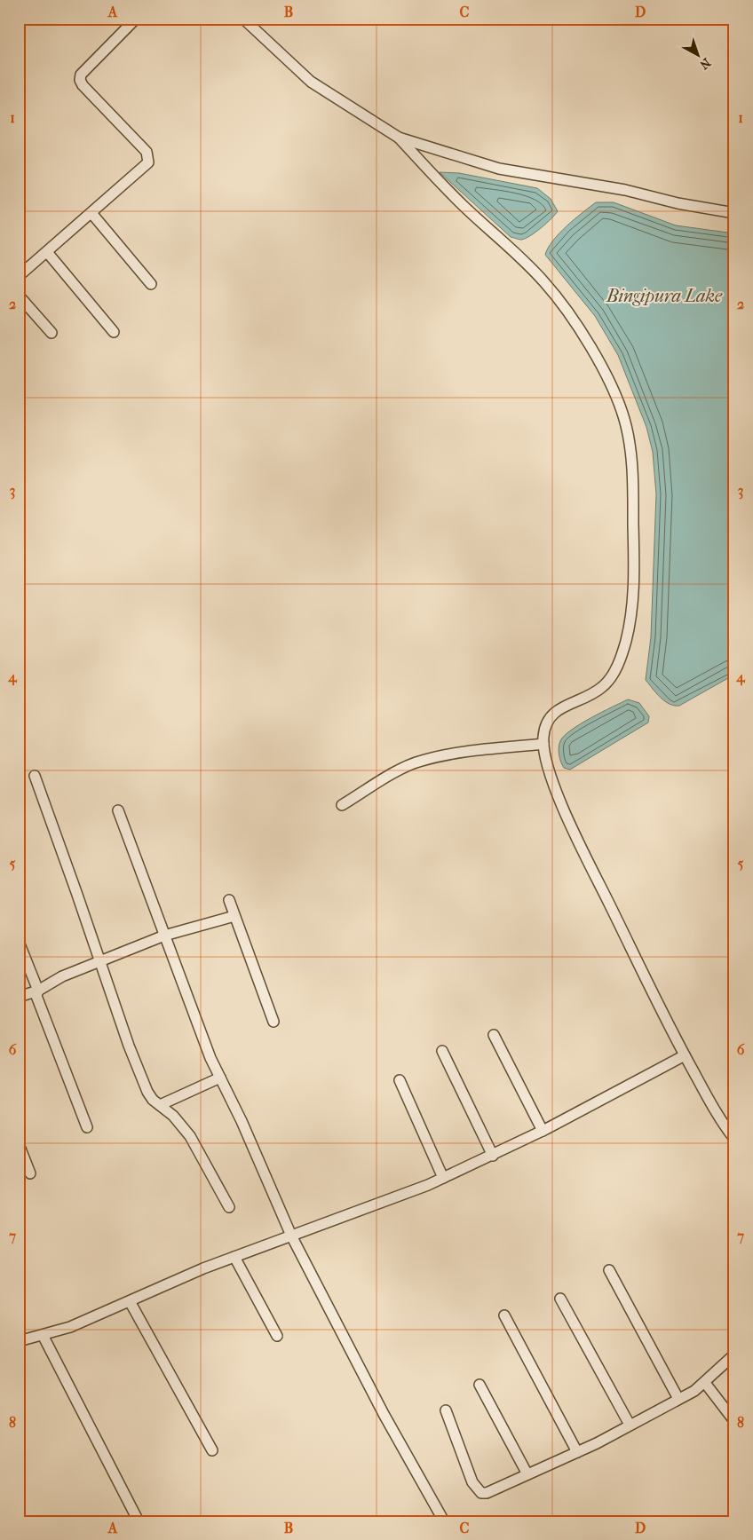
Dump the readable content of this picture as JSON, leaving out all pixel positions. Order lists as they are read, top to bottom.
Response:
{
  "water": ["Bingipura Lake"],
  "north": "bottom right",
  "grid": {
    "columns": [
      "A",
      "B",
      "C",
      "D"
    ],
    "rows": [
      "1",
      "2",
      "3",
      "4",
      "5",
      "6",
      "7",
      "8"
    ]
  }
}
